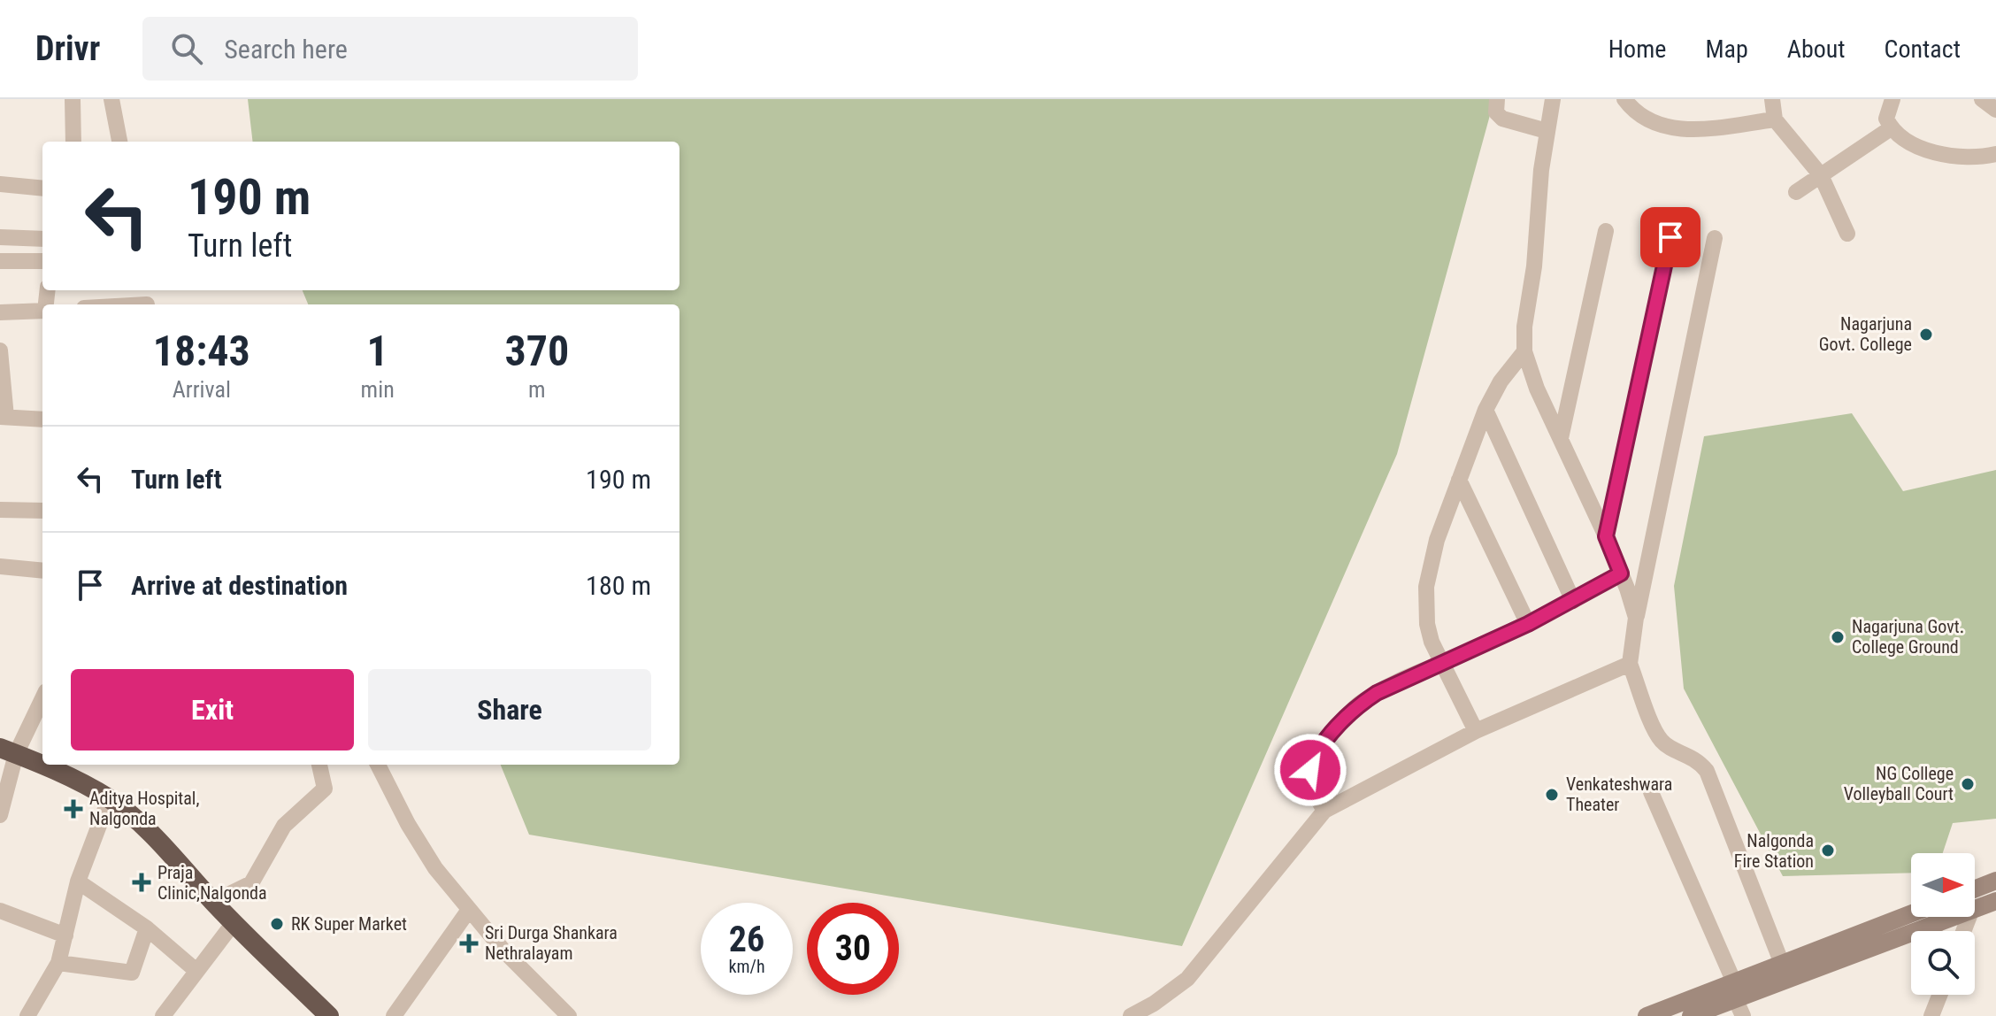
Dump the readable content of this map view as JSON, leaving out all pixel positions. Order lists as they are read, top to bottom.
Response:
{
  "places": {
    "other": [
      "Nagarjuna Govt. College",
      "Nagarjuna Govt. College Ground",
      "NG College Volleyball Court",
      "Venkateshwara Theater",
      "Nalgonda Fire Station",
      "RK Super Market"
    ],
    "health": ["Aditya Hospital, Nalgonda", "Praja Clinic,Nalgonda", "Sri Durga Shankara Nethralayam"]
  },
  "north": "right",
  "page": {
    "header": "Drivr",
    "search": "Search here",
    "nav": [
      "Home",
      "Map",
      "About",
      "Contact"
    ],
    "turn": ["190 m", "Turn left"],
    "eta": [
      "18:43",
      "Arrival",
      "1",
      "min",
      "370",
      "m"
    ],
    "list": [
      {
        "name": "Turn left",
        "value": "190 m"
      },
      {
        "name": "Arrive at destination",
        "value": "180 m"
      }
    ],
    "buttons": ["Exit", "Share"],
    "speed": "26 km/h",
    "limit": "30"
  }
}
